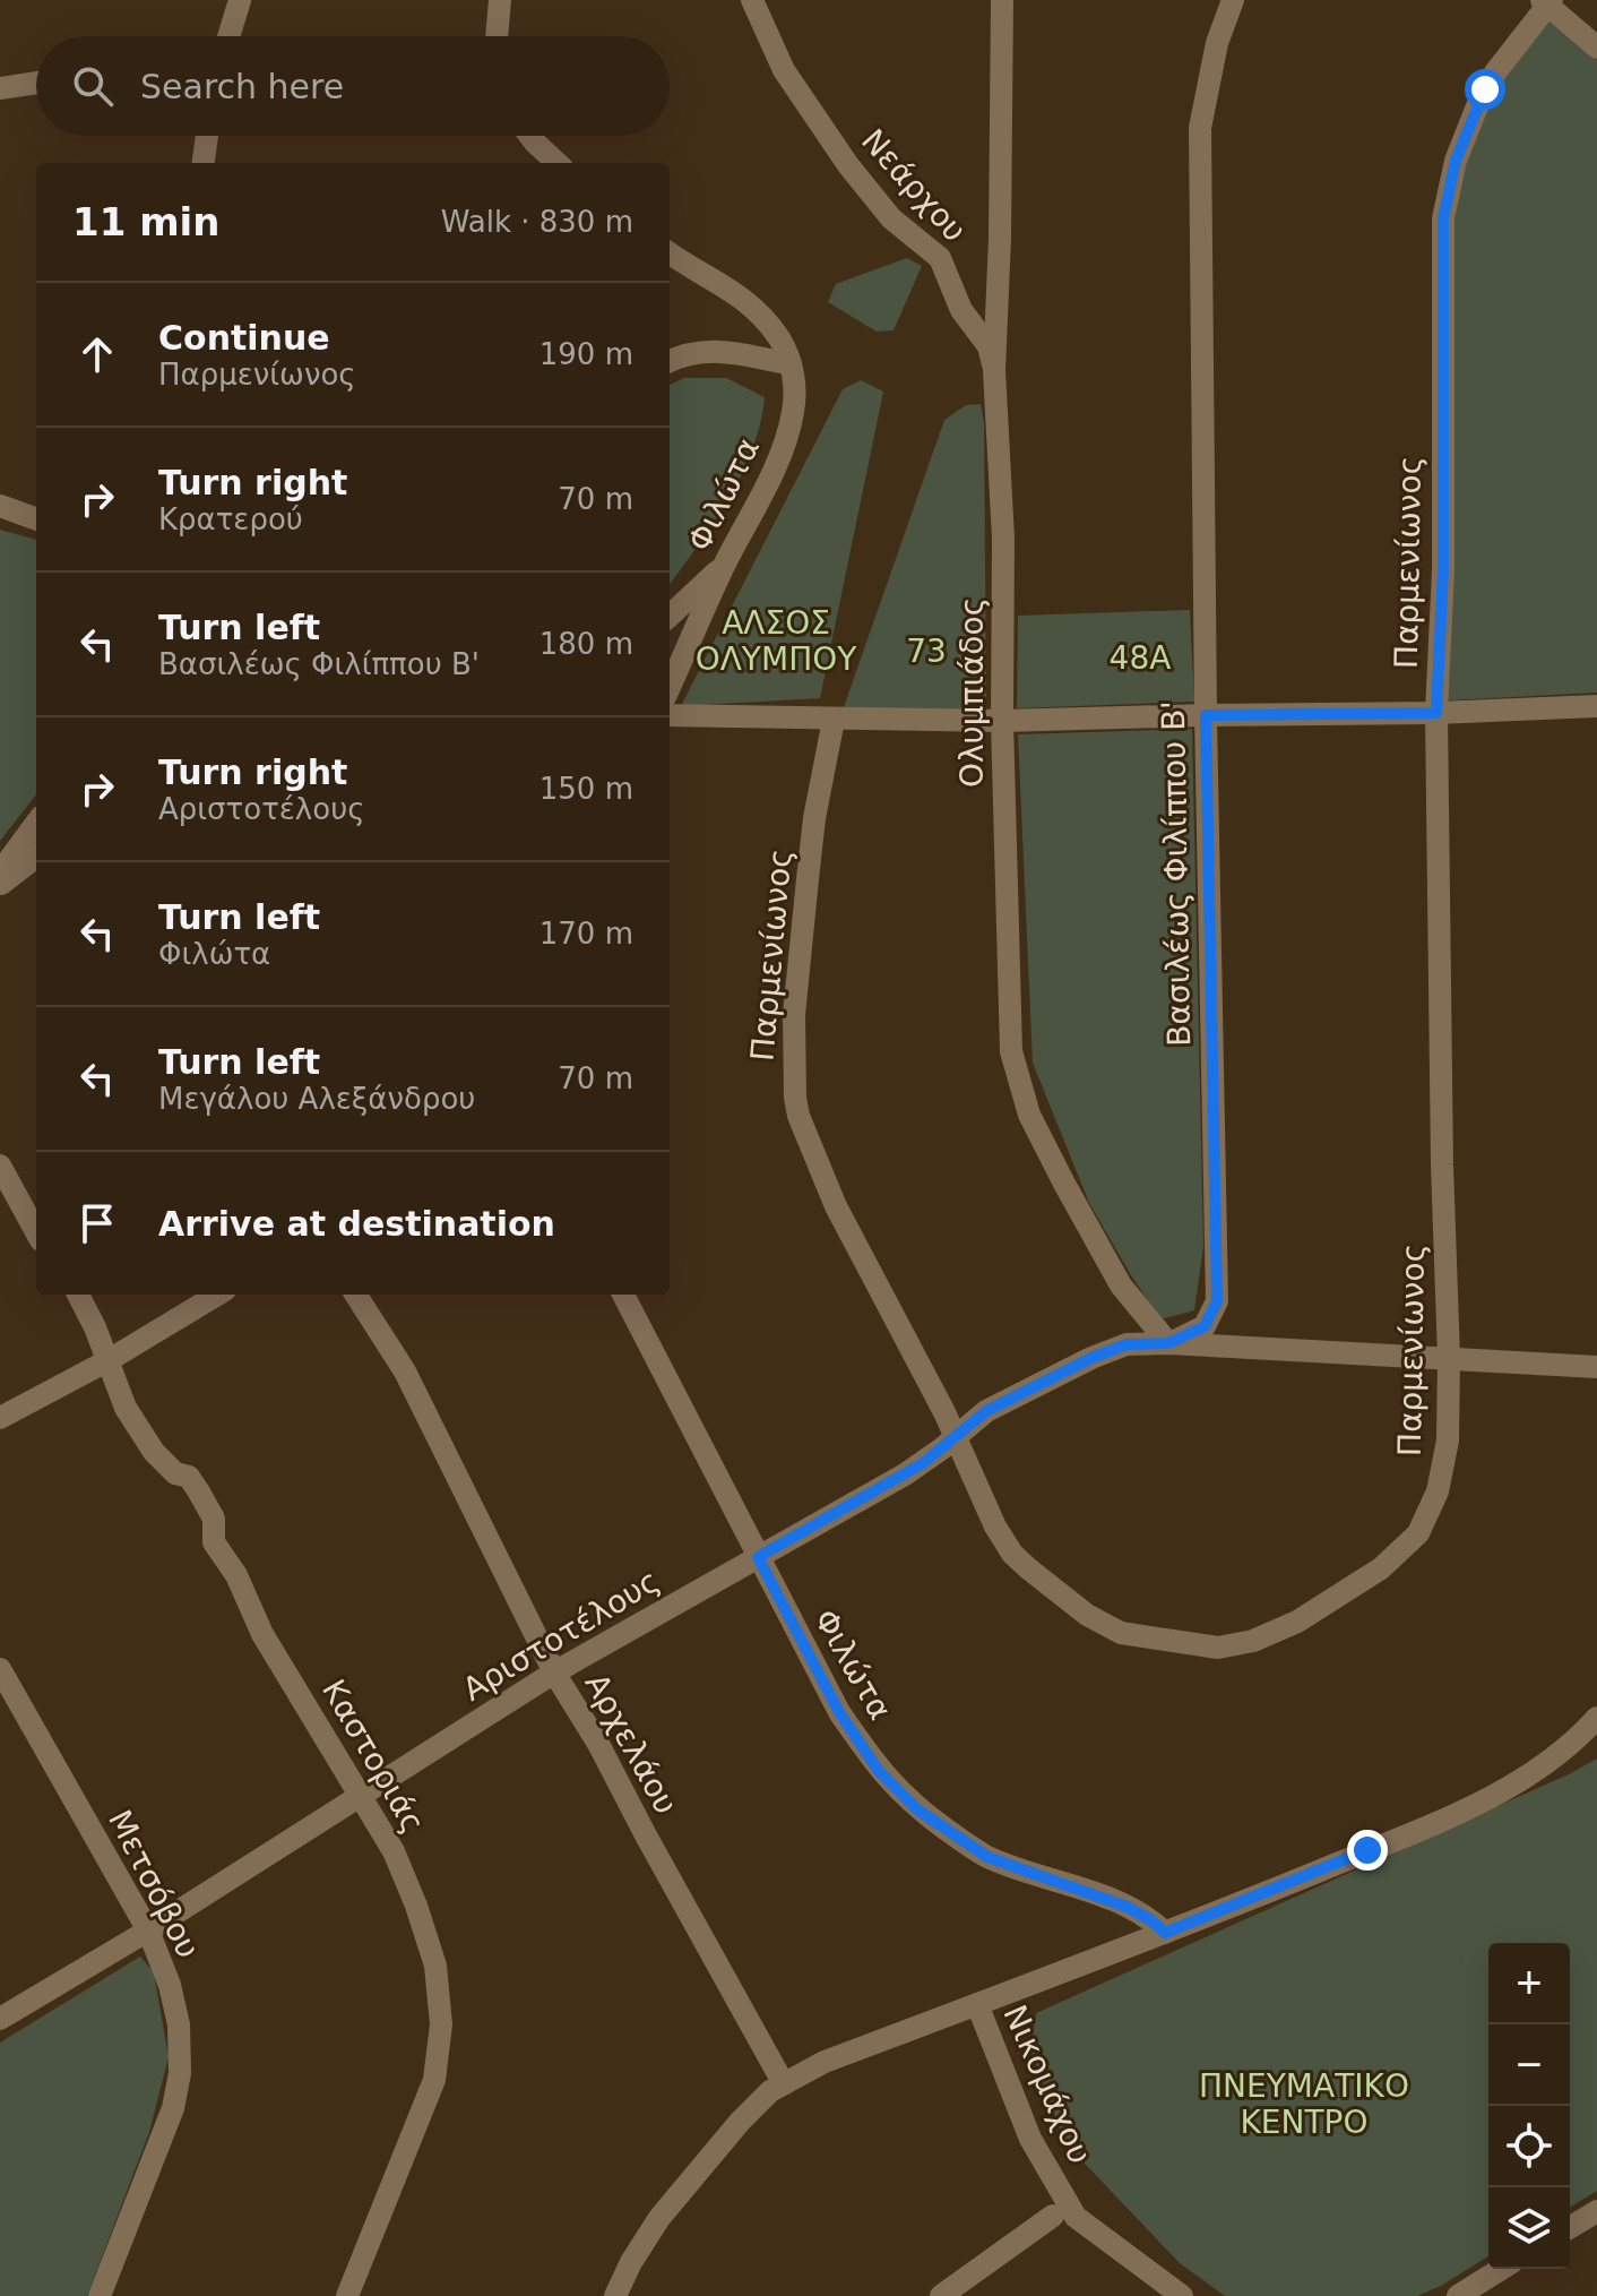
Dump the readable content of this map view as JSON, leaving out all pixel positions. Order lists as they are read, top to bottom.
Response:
{
  "streets": {
    "street": [
      "Νεάρχου",
      "Φιλώτα",
      "Παρμενίωνος",
      "Ολυμπιάδος",
      "Βασιλέως Φιλίππου Β'",
      "Αριστοτέλους",
      "Αρχελάου",
      "Καστοριάς",
      "Μετσόβου",
      "Νικομάχου"
    ]
  },
  "crossings": [
    ["Νεάρχου", "Ολυμπιάδος"],
    ["Φιλώτα", "Αριστοτέλους"],
    ["Παρμενίωνος", "Αριστοτέλους"],
    ["Ολυμπιάδος", "Βασιλέως Φιλίππου Β'"],
    ["Ολυμπιάδος", "Αριστοτέλους"],
    ["Βασιλέως Φιλίππου Β'", "Αριστοτέλους"],
    ["Αριστοτέλους", "Αρχελάου"],
    ["Αριστοτέλους", "Καστοριάς"],
    ["Αριστοτέλους", "Μετσόβου"]
  ],
  "parks": [
    "ΑΛΣΟΣ ΟΛΥΜΠΟΥ",
    "73",
    "48Α",
    "ΠΝΕΥΜΑΤΙΚΟ ΚΕΝΤΡΟ"
  ],
  "page": {
    "search": "Search here",
    "heading": ["11 min", "Walk · 830 m"],
    "list": [
      ["Continue", "Παρμενίωνος", "190 m"],
      ["Turn right", "Κρατερού", "70 m"],
      ["Turn left", "Βασιλέως Φιλίππου Β'", "180 m"],
      ["Turn right", "Αριστοτέλους", "150 m"],
      ["Turn left", "Φιλώτα", "170 m"],
      ["Turn left", "Μεγάλου Αλεξάνδρου", "70 m"],
      "Arrive at destination"
    ],
    "map_buttons": ["+", "−"]
  }
}
